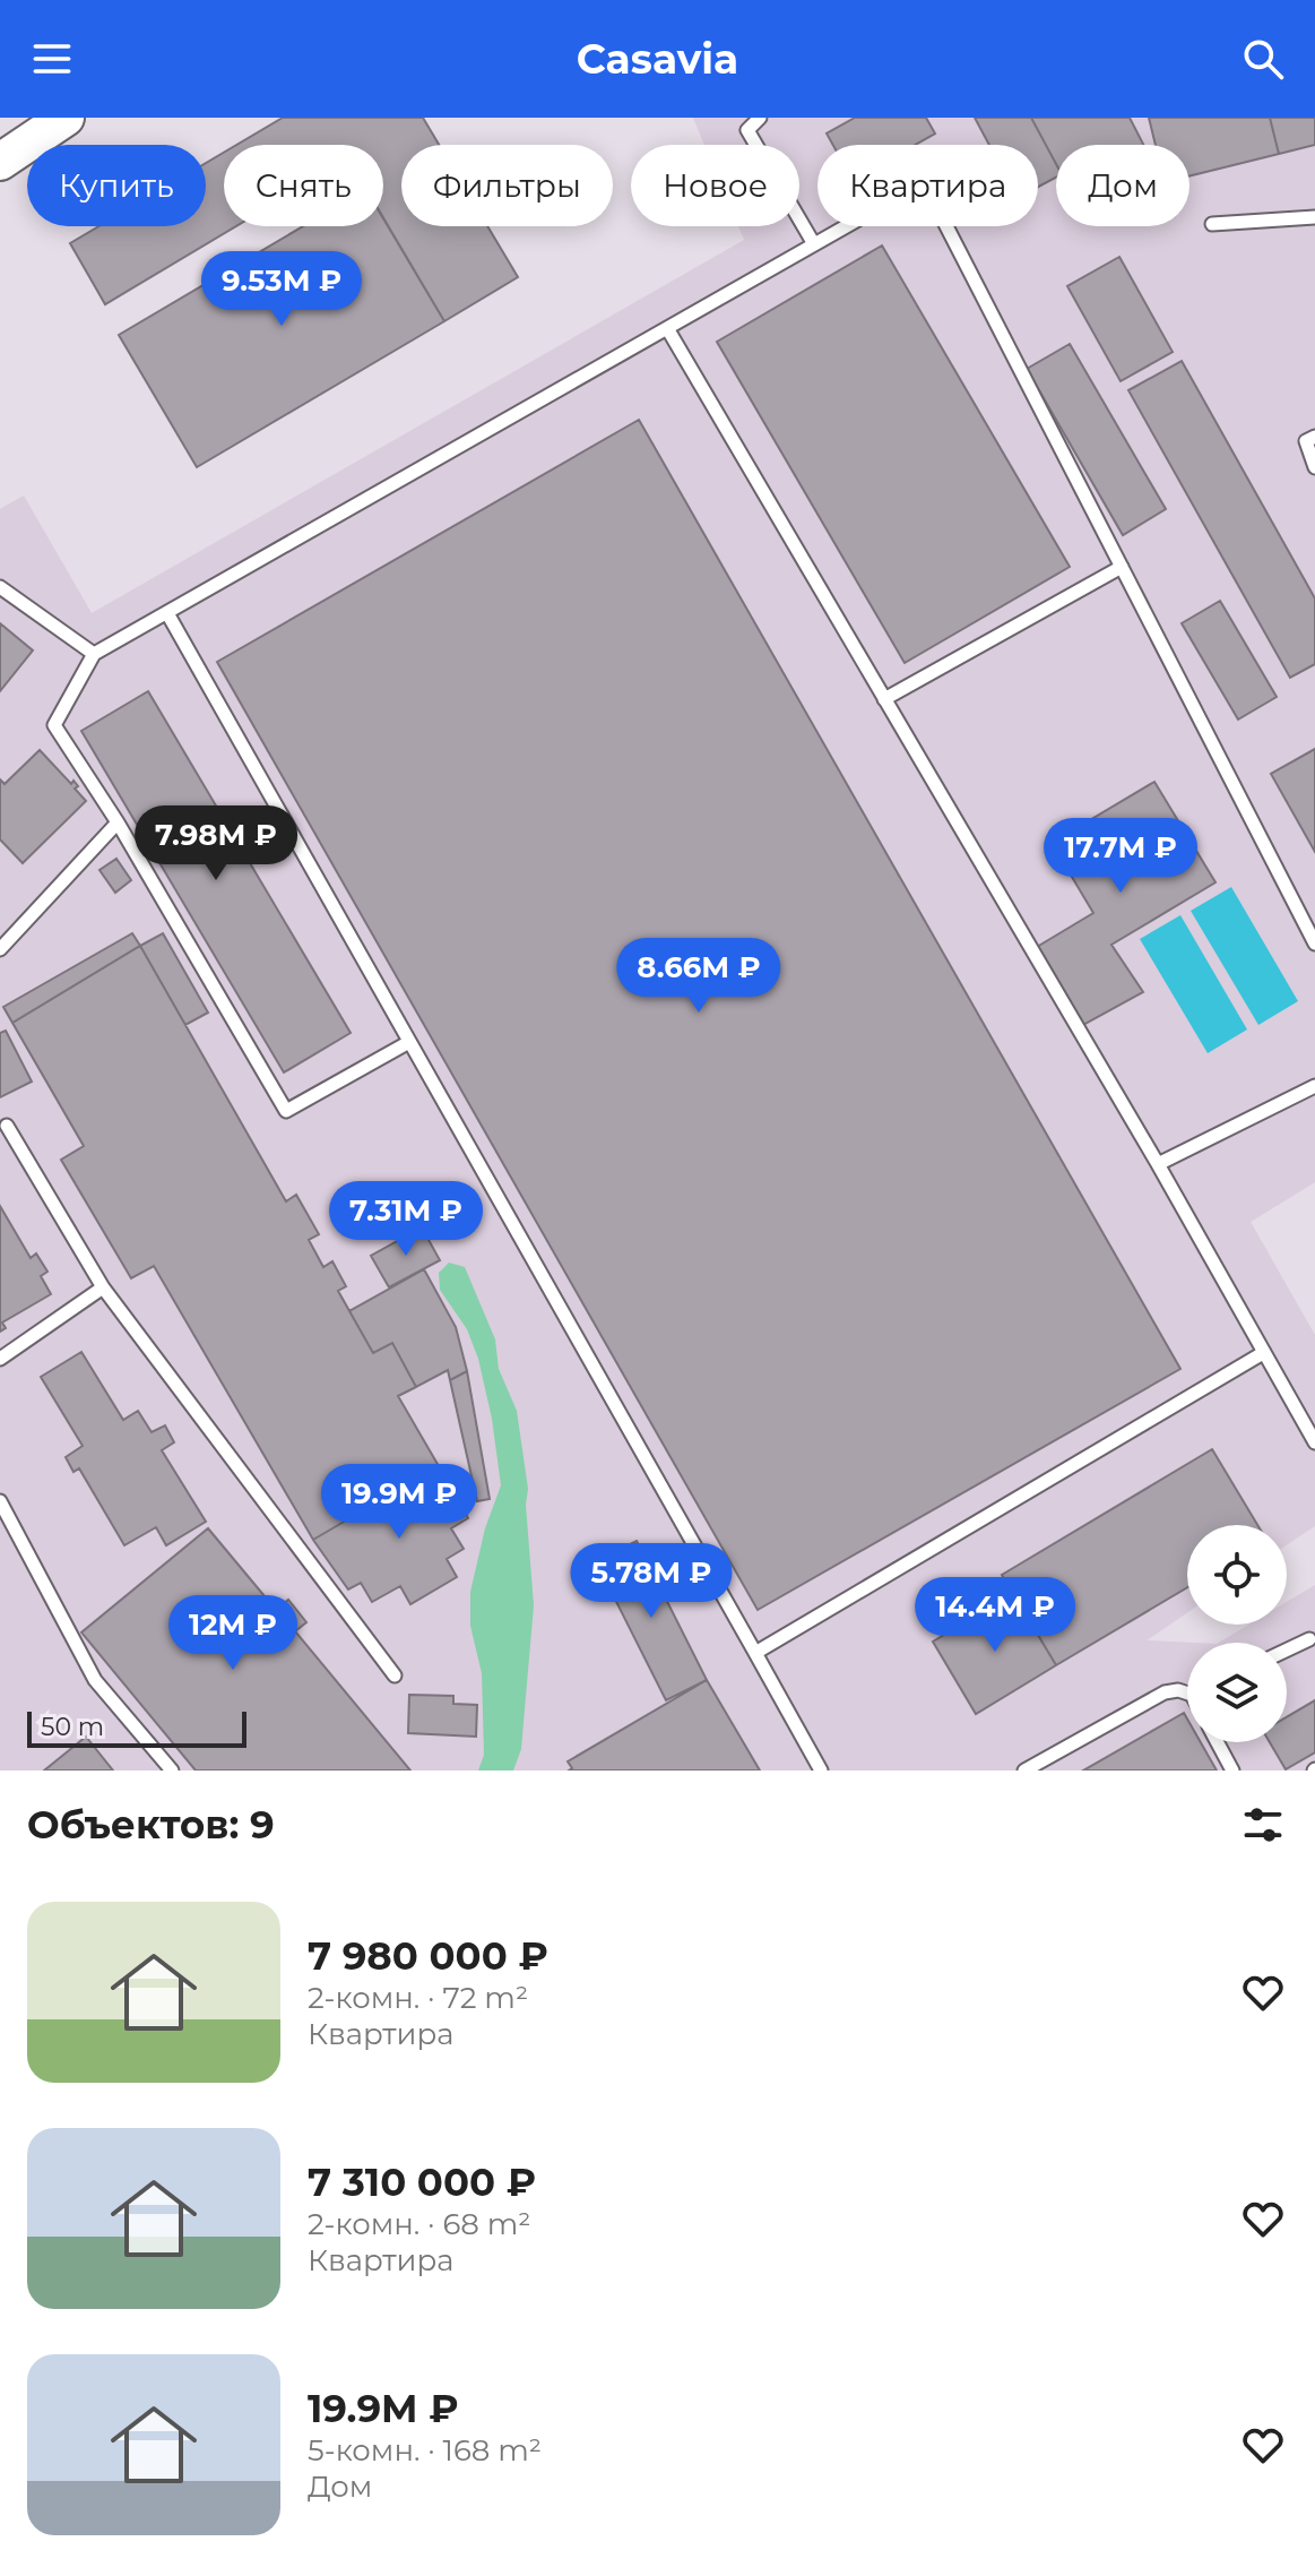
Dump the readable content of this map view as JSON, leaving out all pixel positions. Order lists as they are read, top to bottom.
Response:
{
  "scale_bar": "50 m",
  "page": {
    "header": "Casavia",
    "chip": [
      "Купить",
      "Снять",
      "Фильтры",
      "Новое",
      "Квартира",
      "Дом"
    ],
    "price": [
      "9.53M ₽",
      "7.98M ₽",
      "17.7M ₽",
      "8.66M ₽",
      "7.31M ₽",
      "19.9M ₽",
      "5.78M ₽",
      "14.4M ₽",
      "12M ₽"
    ],
    "scale": "50 m",
    "heading": "Объектов: 9",
    "list": [
      {
        "name": "7 980 000 ₽",
        "note": "2-комн. · 72 m² · Квартира"
      },
      {
        "name": "7 310 000 ₽",
        "note": "2-комн. · 68 m² · Квартира"
      },
      {
        "name": "19.9M ₽",
        "note": "5-комн. · 168 m² · Дом"
      }
    ]
  }
}
